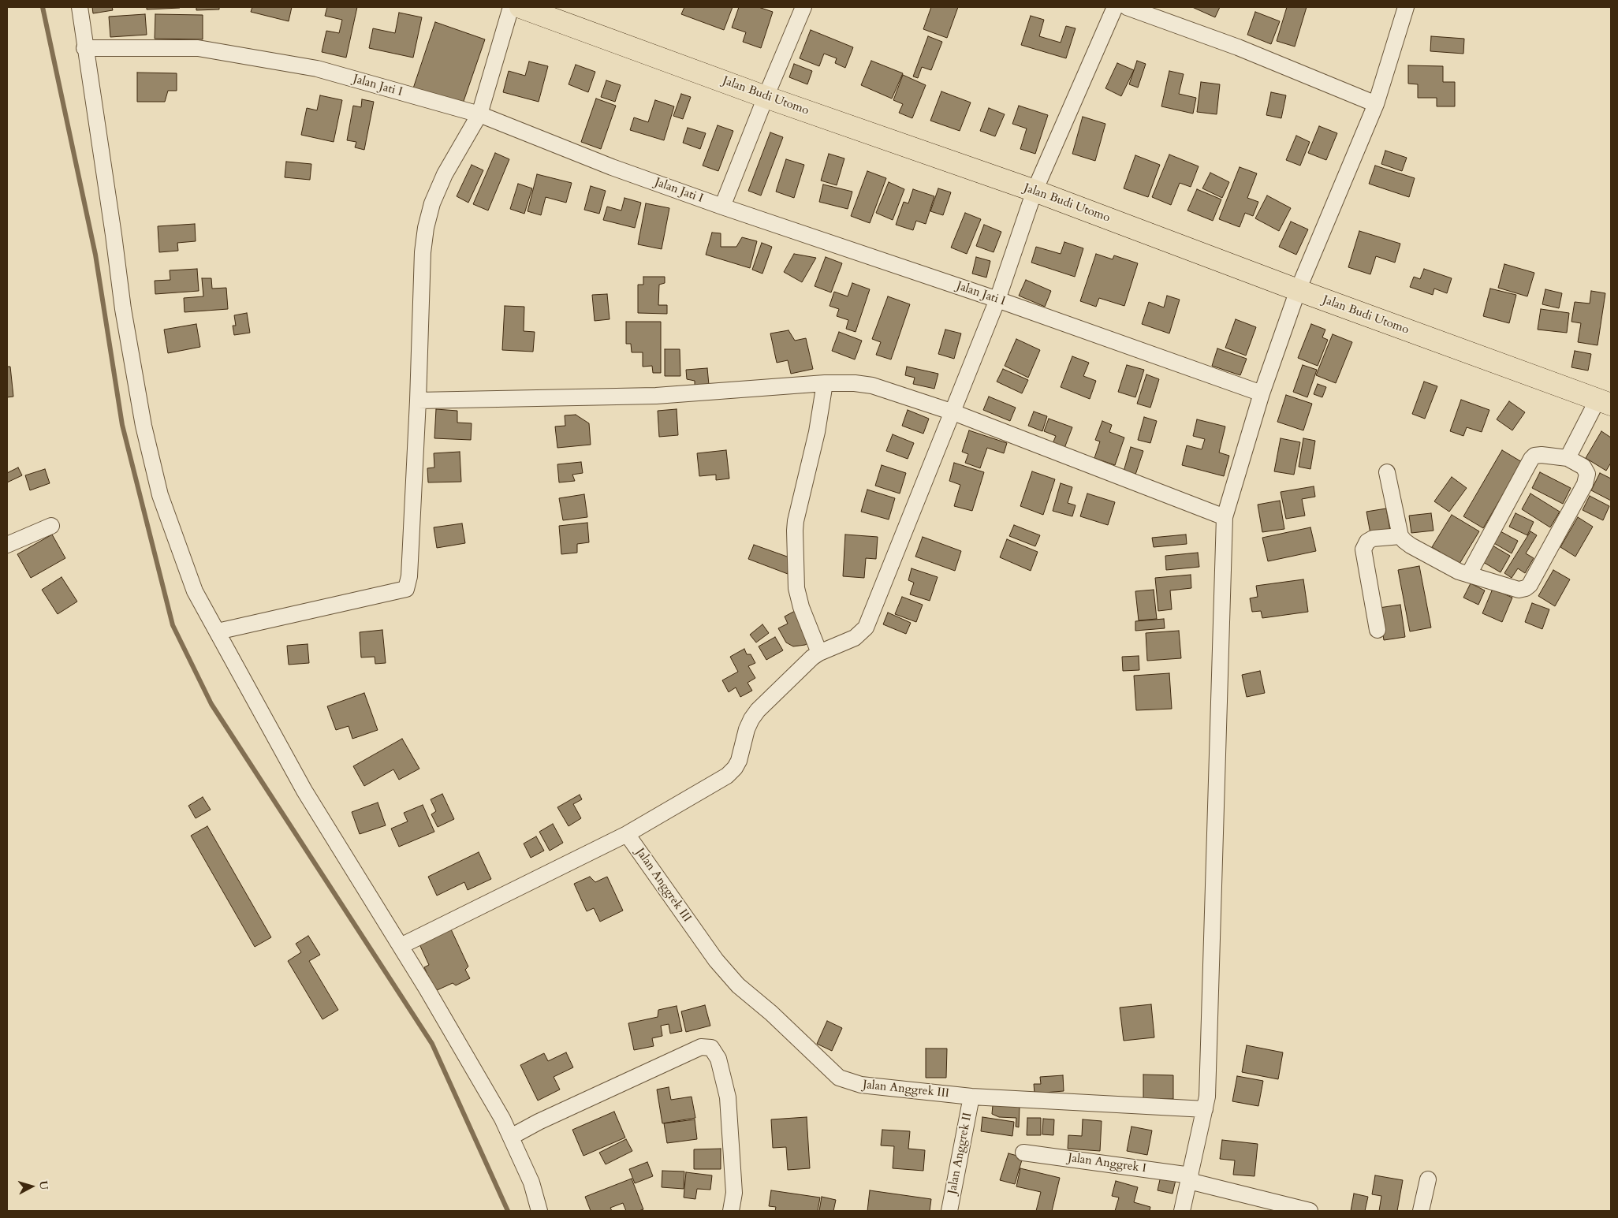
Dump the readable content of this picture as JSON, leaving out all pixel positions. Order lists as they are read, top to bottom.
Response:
{
  "streets": {
    "main road": ["Jalan Budi Utomo"],
    "street": [
      "Jalan Jati I",
      "Jalan Anggrek III",
      "Jalan Anggrek II",
      "Jalan Anggrek I"
    ]
  },
  "crossings": [
    ["Jalan Anggrek III", "Jalan Anggrek II"]
  ],
  "north": "right"
}
